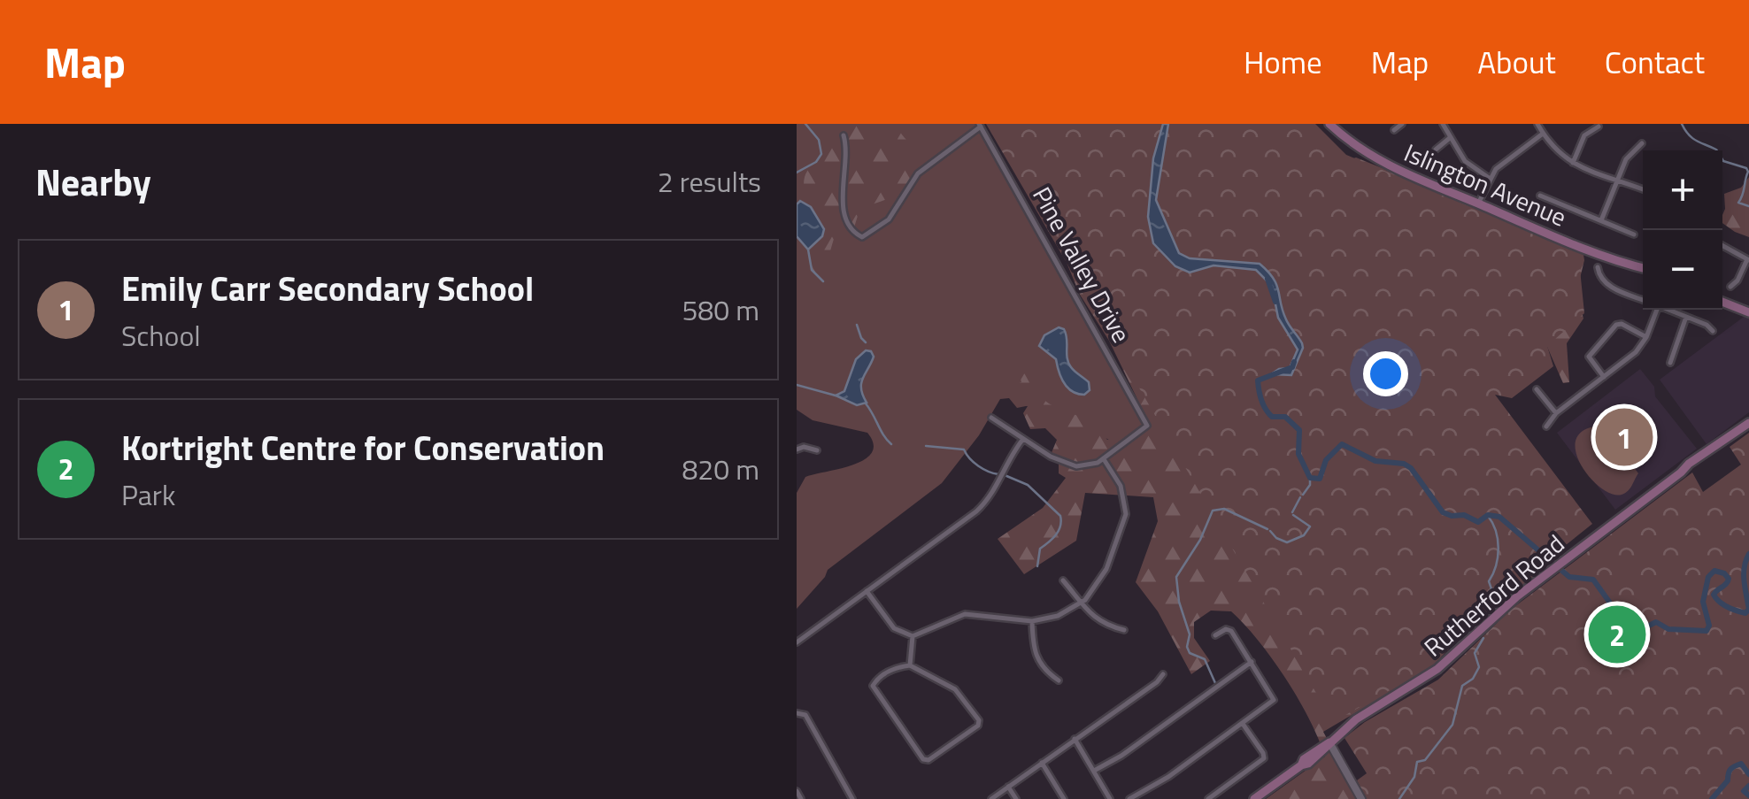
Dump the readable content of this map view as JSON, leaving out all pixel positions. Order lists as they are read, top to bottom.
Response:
{
  "streets": {
    "main road": ["Islington Avenue", "Rutherford Road"],
    "street": ["Pine Valley Drive"]
  },
  "page": {
    "header": "Map",
    "nav": [
      "Home",
      "Map",
      "About",
      "Contact"
    ],
    "heading": ["Nearby", "2 results"],
    "map_buttons": ["+", "−"],
    "list": [
      {
        "mark": "1",
        "name": "Emily Carr Secondary School",
        "note": "School",
        "value": "580 m"
      },
      {
        "mark": "2",
        "name": "Kortright Centre for Conservation",
        "note": "Park",
        "value": "820 m"
      }
    ],
    "pins": ["1", "2"]
  }
}
